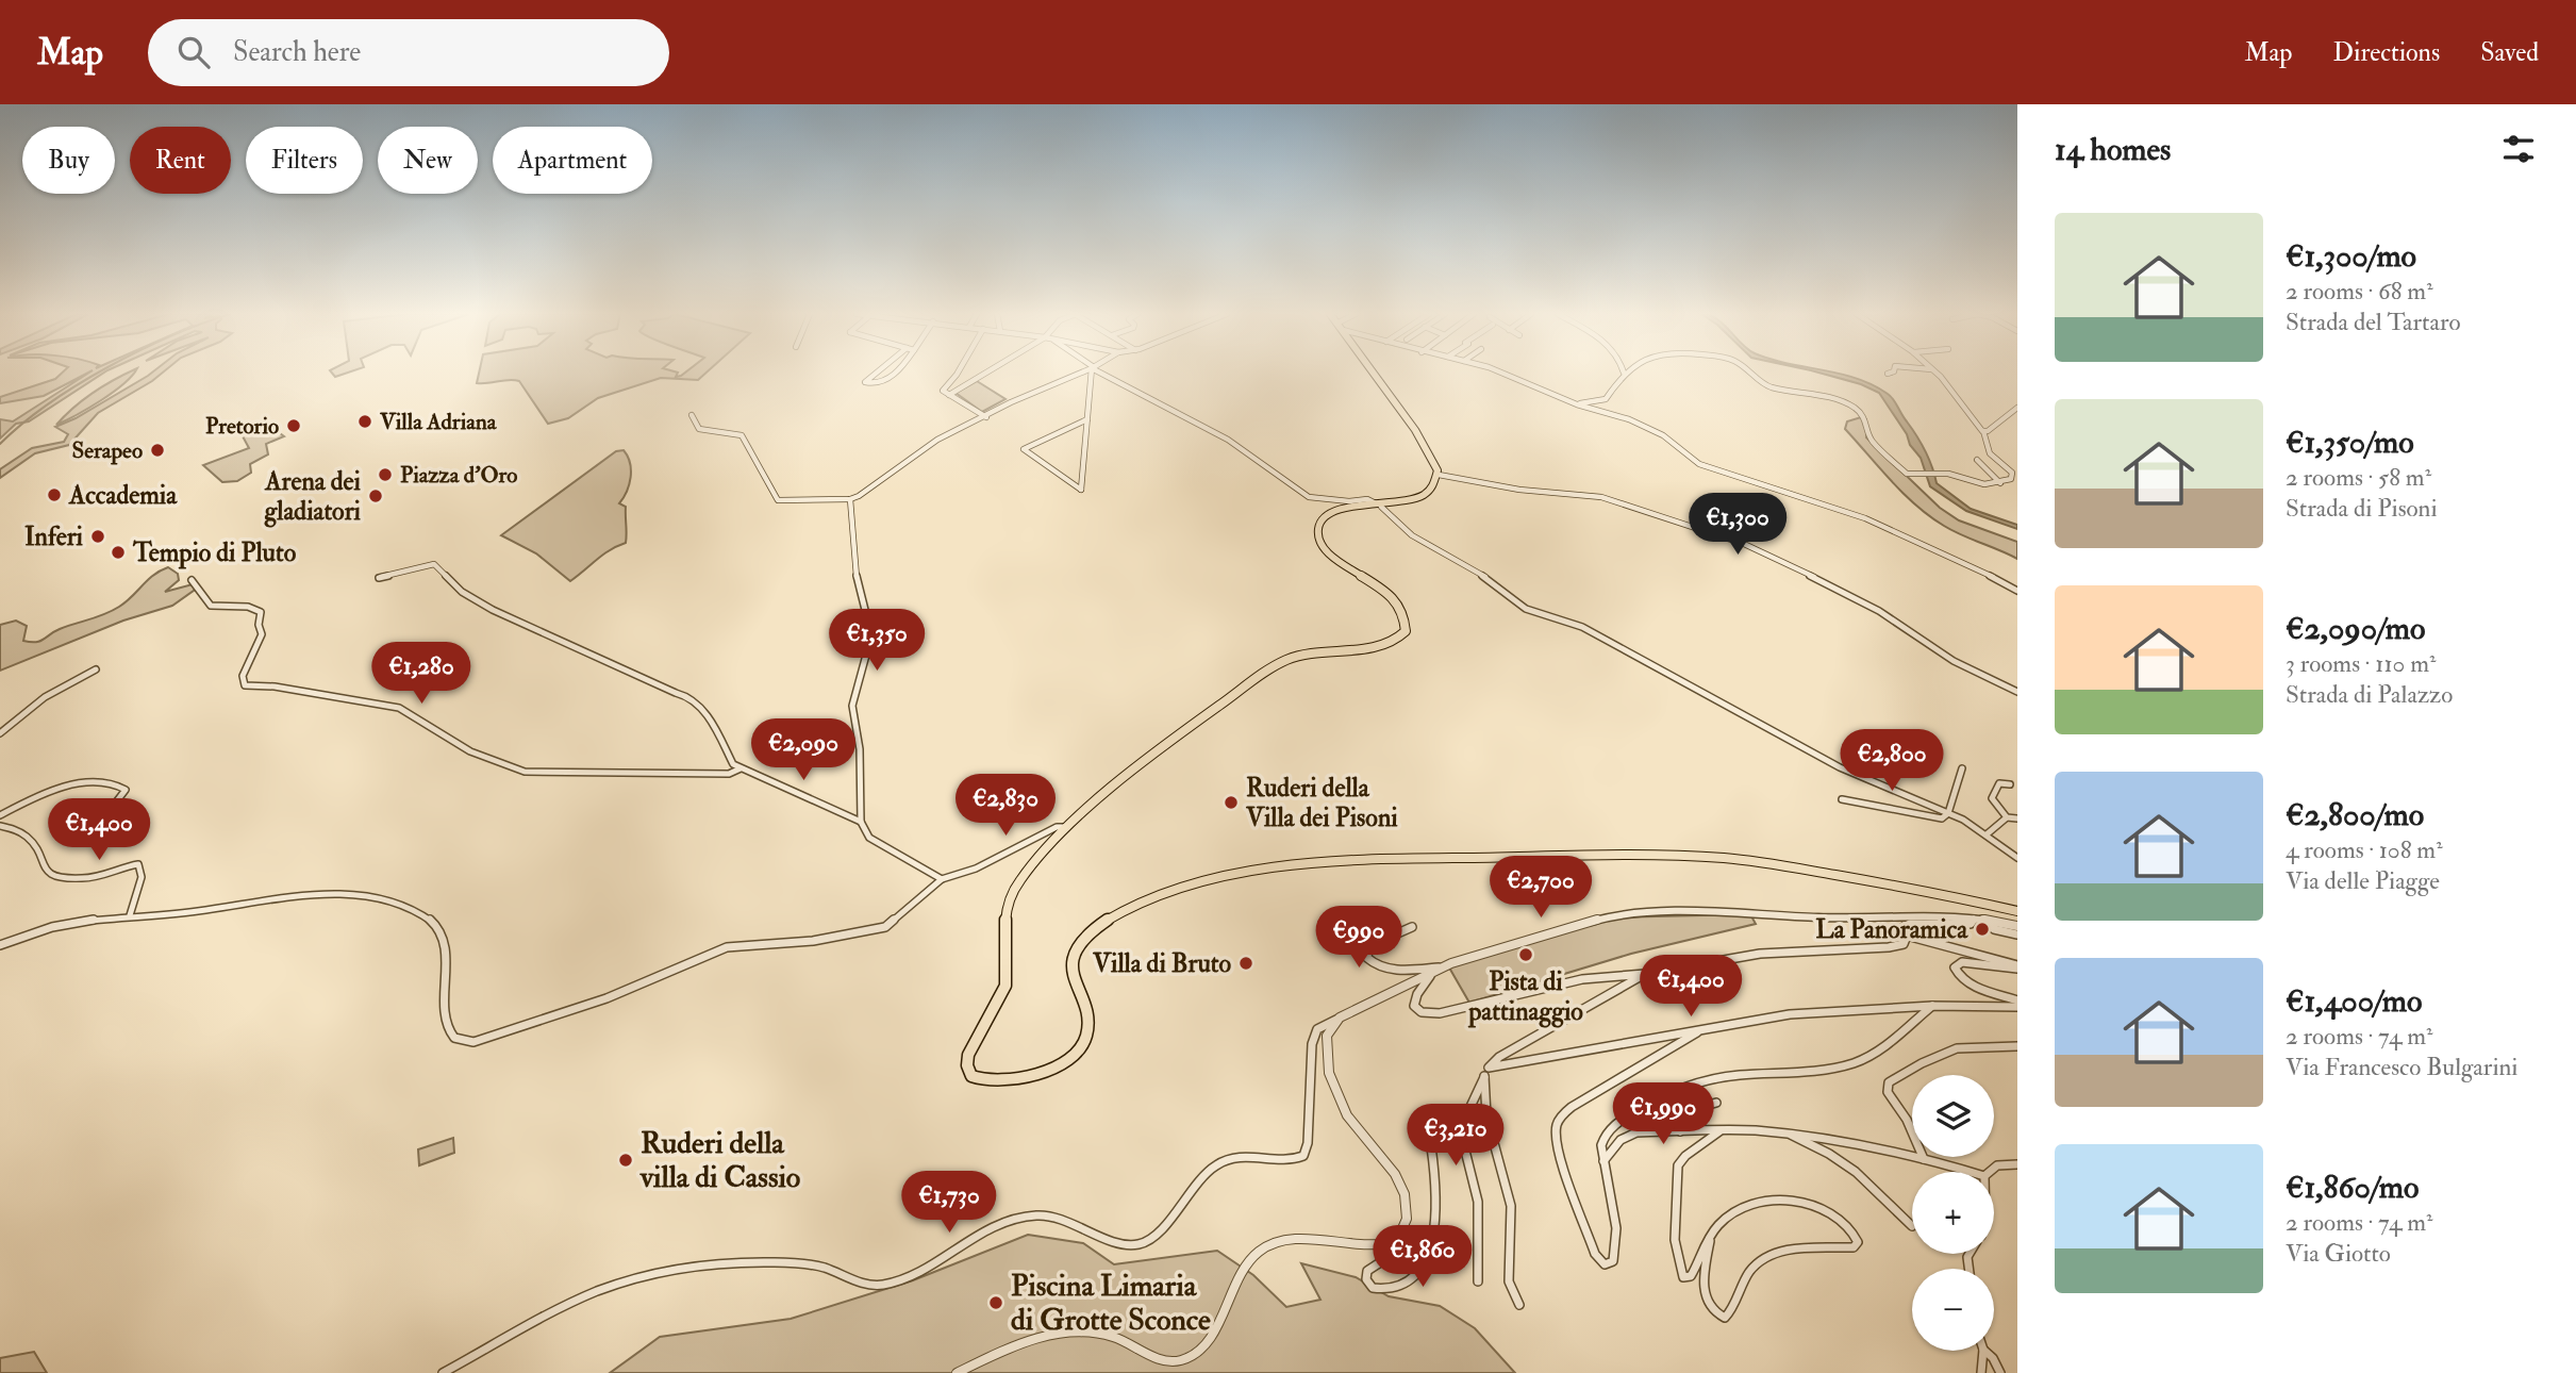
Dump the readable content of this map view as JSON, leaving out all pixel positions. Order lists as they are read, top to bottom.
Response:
{
  "places": [
    "Villa Adriana",
    "Pretorio",
    "Serapeo",
    "Piazza d'Oro",
    "Accademia",
    "Arena dei gladiatori",
    "Inferi",
    "Tempio di Pluto",
    "Ruderi della Villa dei Pisoni",
    "La Panoramica",
    "Pista di pattinaggio",
    "Villa di Bruto",
    "Ruderi della villa di Cassio",
    "Piscina Limaria di Grotte Sconce"
  ],
  "page": {
    "header": "Map",
    "search": "Search here",
    "nav": ["Map", "Directions", "Saved"],
    "heading": "14 homes",
    "chip": [
      "Buy",
      "Rent",
      "Filters",
      "New",
      "Apartment"
    ],
    "list": [
      {
        "name": "€1,300/mo",
        "note": "2 rooms · 68 m² · Strada del Tartaro"
      },
      {
        "name": "€1,350/mo",
        "note": "2 rooms · 58 m² · Strada di Pisoni"
      },
      {
        "name": "€2,090/mo",
        "note": "3 rooms · 110 m² · Strada di Palazzo"
      },
      {
        "name": "€2,800/mo",
        "note": "4 rooms · 108 m² · Via delle Piagge"
      },
      {
        "name": "€1,400/mo",
        "note": "2 rooms · 74 m² · Via Francesco Bulgarini"
      },
      {
        "name": "€1,860/mo",
        "note": "2 rooms · 74 m² · Via Giotto"
      }
    ],
    "price": [
      "€1,300",
      "€1,350",
      "€1,280",
      "€2,090",
      "€2,800",
      "€2,830",
      "€1,400",
      "€2,700",
      "€990",
      "€1,400",
      "€1,990",
      "€3,210",
      "€1,730",
      "€1,860"
    ],
    "map_buttons": ["+", "−"]
  }
}
